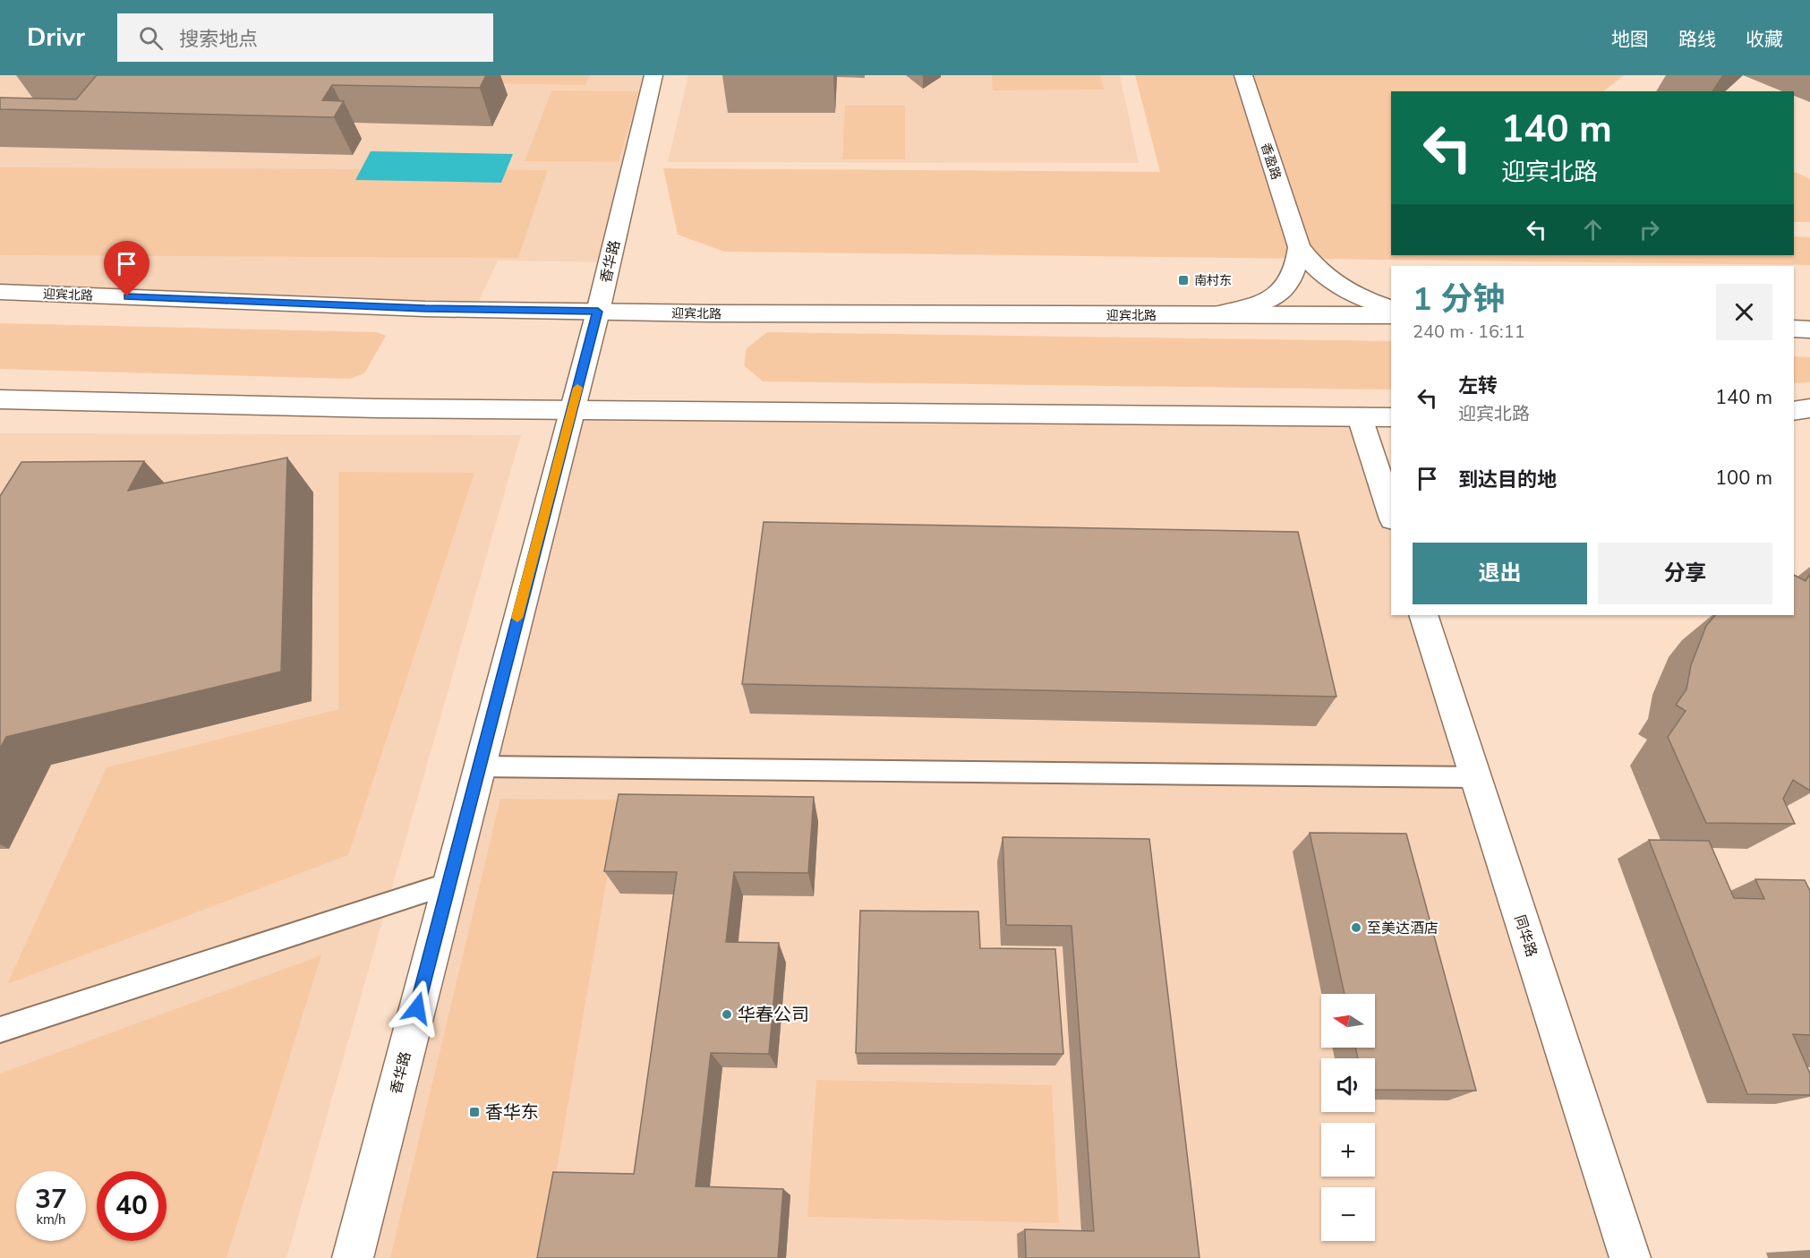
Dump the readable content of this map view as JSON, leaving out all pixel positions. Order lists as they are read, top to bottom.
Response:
{
  "streets": {
    "main road": [
      "香盈路",
      "香华路",
      "迎宾北路",
      "同华路"
    ]
  },
  "crossings": [
    ["香华路", "迎宾北路"]
  ],
  "places": {
    "transit": ["南村东", "香华东"],
    "other": ["至美达酒店", "华春公司"]
  },
  "north": "left",
  "page": {
    "header": "Drivr",
    "search": "搜索地点",
    "nav": ["地图", "路线", "收藏"],
    "turn": ["140 m", "迎宾北路"],
    "heading": ["1 分钟", "240 m · 16:11"],
    "list": [
      {
        "name": "左转",
        "note": "迎宾北路",
        "value": "140 m"
      },
      {
        "name": "到达目的地",
        "value": "100 m"
      }
    ],
    "buttons": ["退出", "分享"],
    "map_buttons": ["+", "−"],
    "speed": "37 km/h",
    "limit": "40"
  }
}
